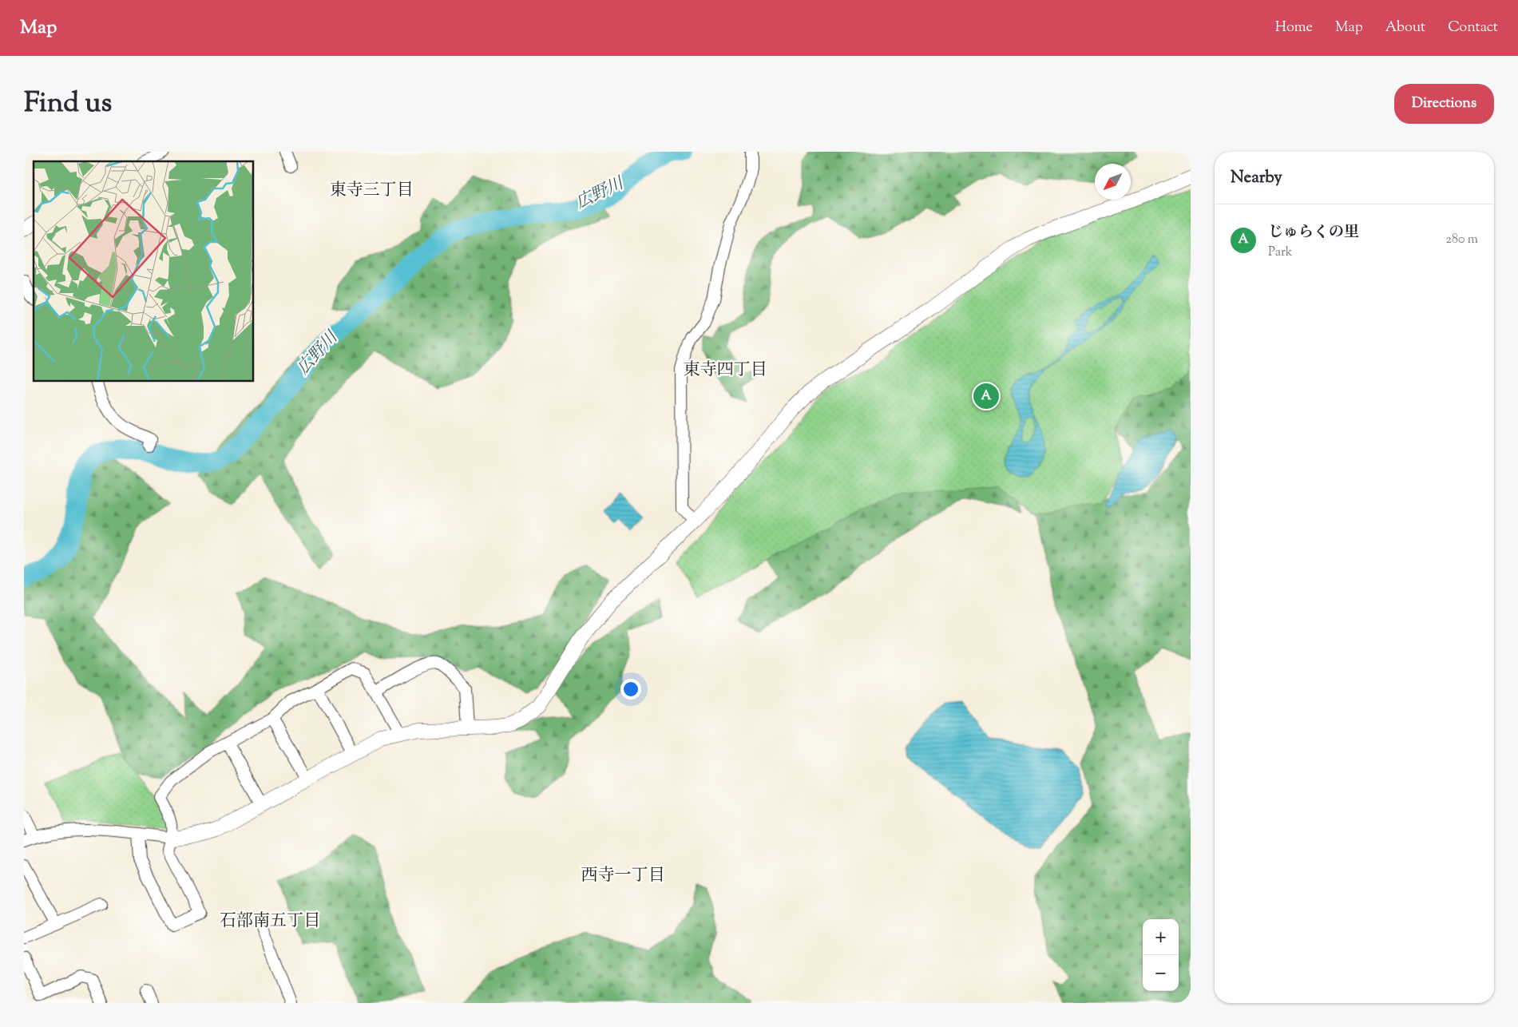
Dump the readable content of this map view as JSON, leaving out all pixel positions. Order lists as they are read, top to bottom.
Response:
{
  "districts": [
    "東寺三丁目",
    "東寺四丁目",
    "西寺一丁目",
    "石部南五丁目"
  ],
  "water": ["広野川"],
  "north": "bottom left",
  "page": {
    "header": "Map",
    "nav": [
      "Home",
      "Map",
      "About",
      "Contact"
    ],
    "title": "Find us",
    "buttons": "Directions",
    "heading": "Nearby",
    "list": [
      {
        "mark": "A",
        "name": "じゅらくの里",
        "note": "Park",
        "value": "280 m"
      }
    ],
    "pins": "A",
    "map_buttons": ["+", "−"]
  }
}
